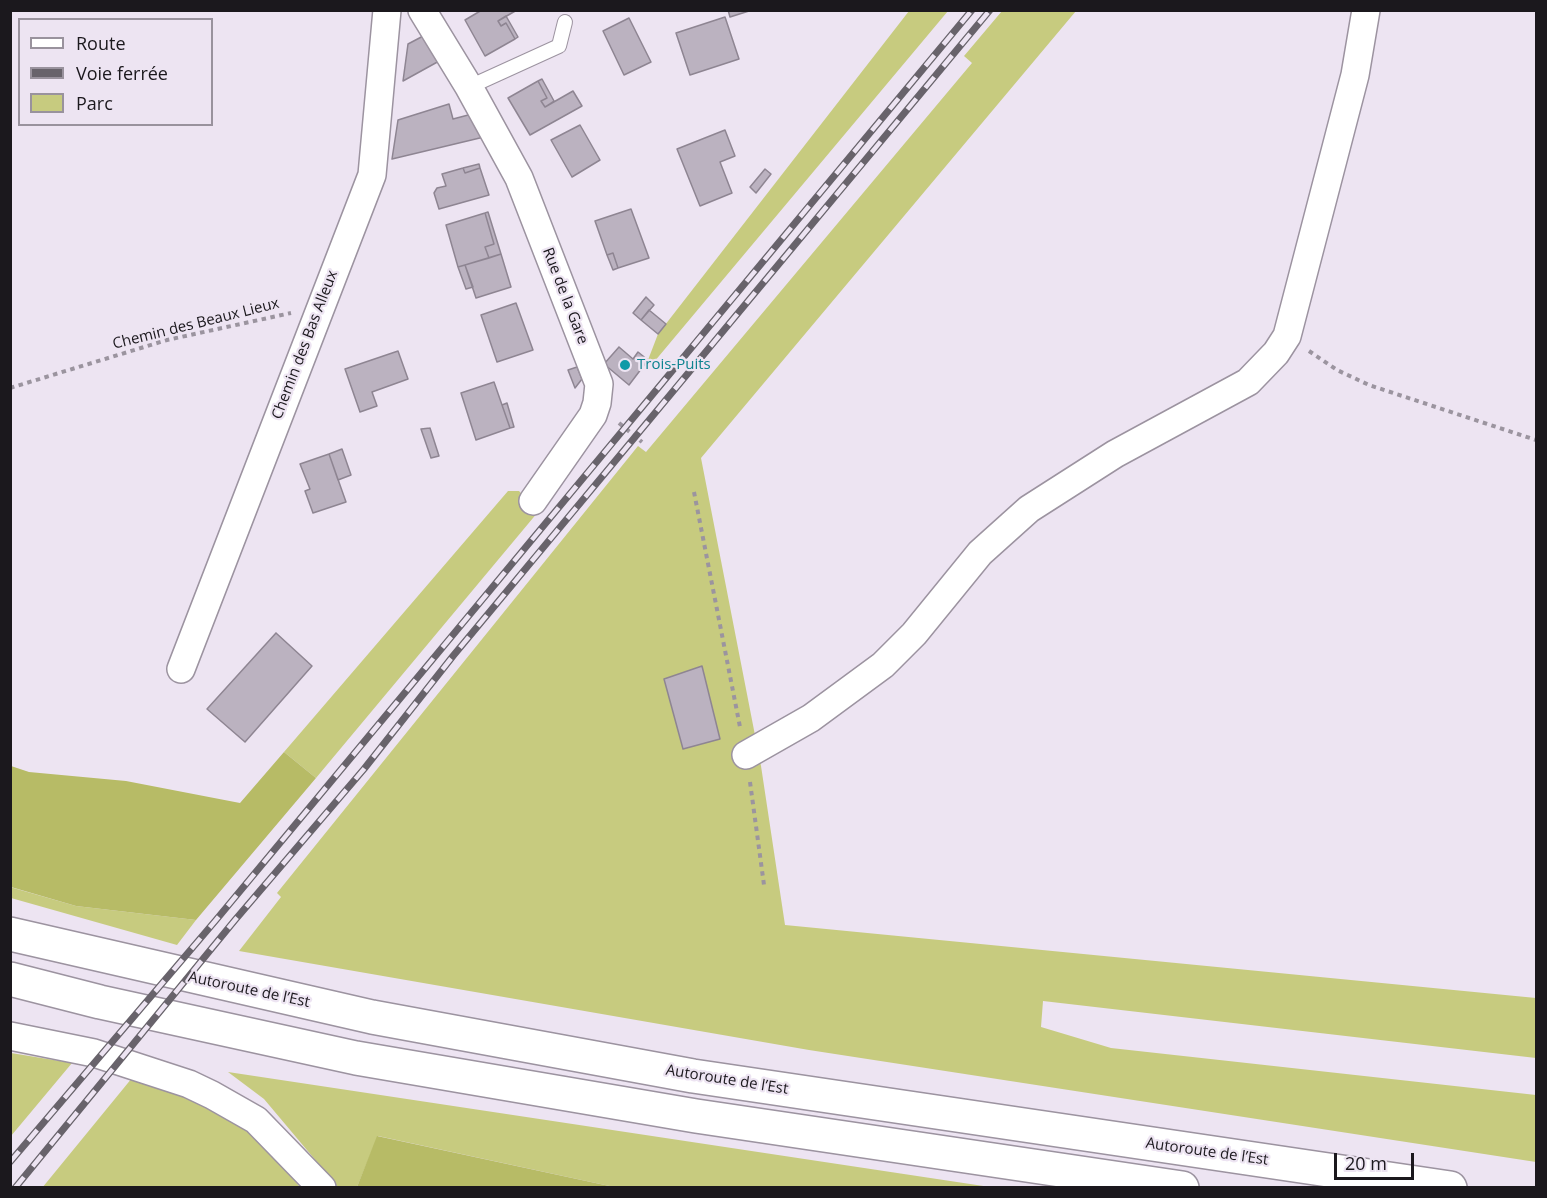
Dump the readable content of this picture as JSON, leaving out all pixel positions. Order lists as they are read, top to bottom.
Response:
{
  "streets": {
    "highway": ["Autoroute de l’Est"],
    "street": ["Rue de la Gare", "Chemin des Bas Alleux"],
    "path": ["Chemin des Beaux Lieux"]
  },
  "crossings": [
    ["Chemin des Beaux Lieux", "Chemin des Bas Alleux"]
  ],
  "places": ["Trois-Puits"],
  "legend": ["Route", "Voie ferrée", "Parc"],
  "scale_bar": "20 m"
}
